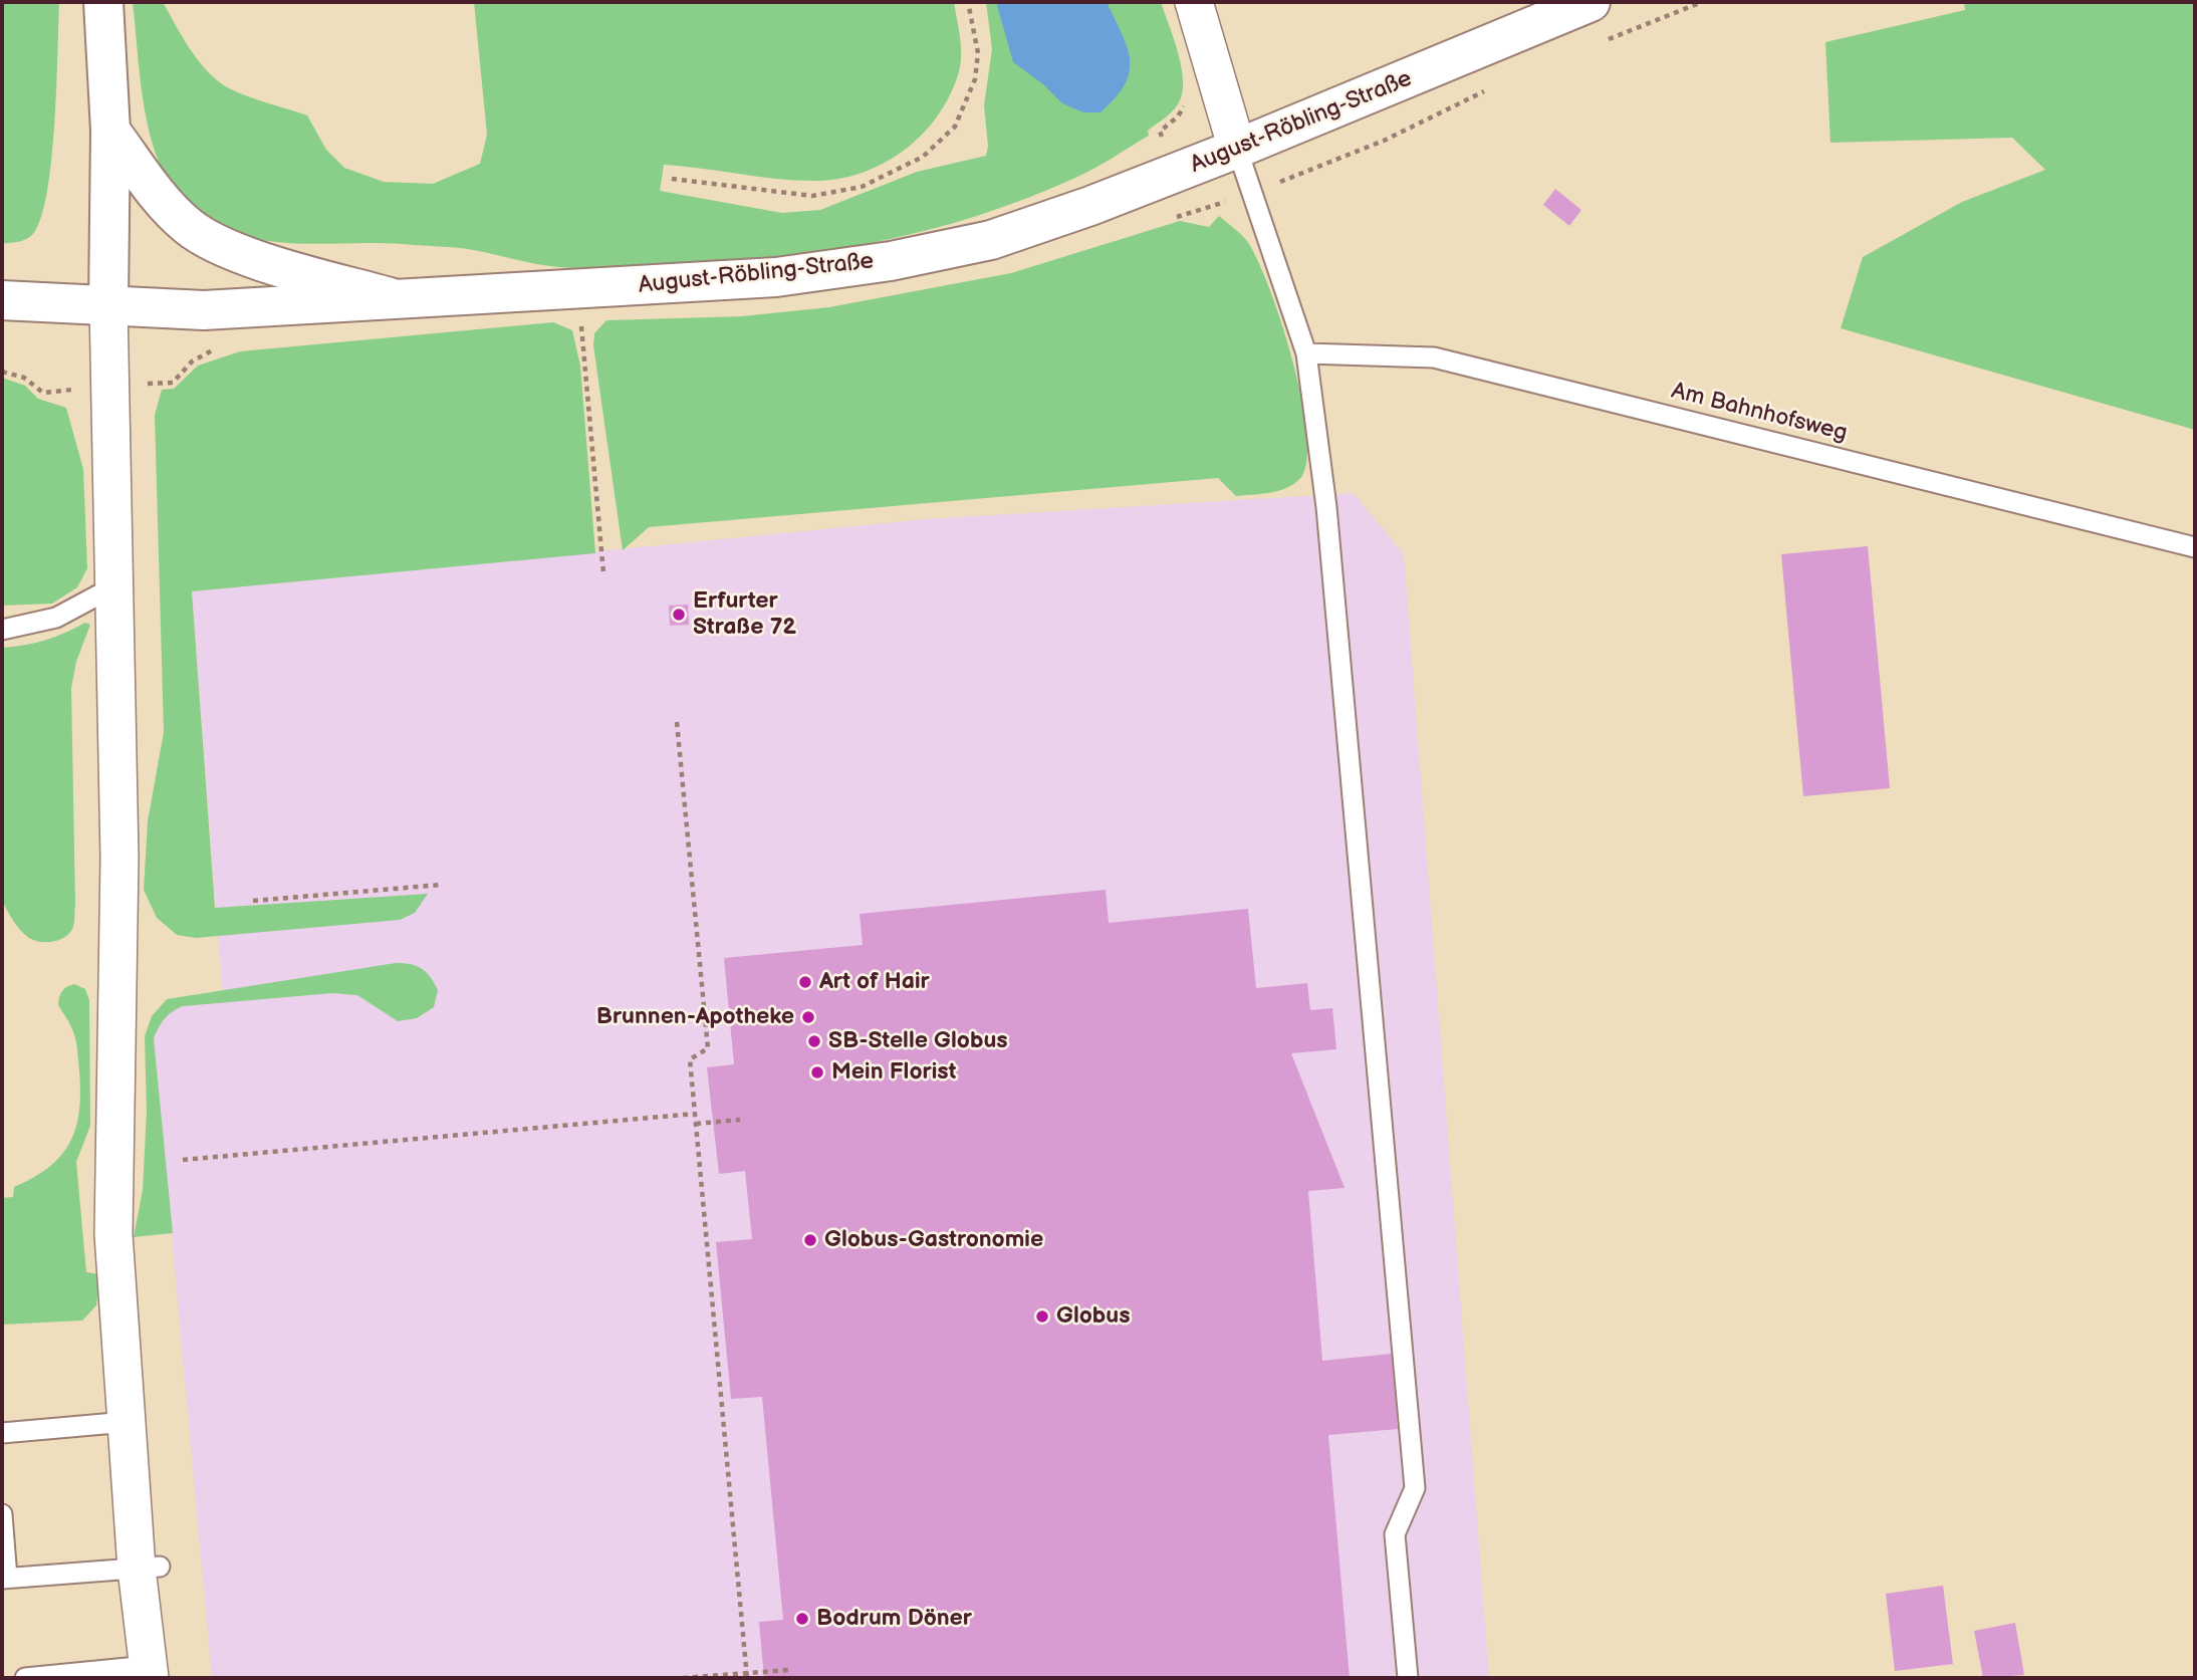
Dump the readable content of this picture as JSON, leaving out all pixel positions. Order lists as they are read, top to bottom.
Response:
{
  "streets": {
    "main road": ["August-Röbling-Straße"],
    "lane": ["Am Bahnhofsweg"]
  },
  "places": [
    "Erfurter Straße 72",
    "Art of Hair",
    "Brunnen-Apotheke",
    "SB-Stelle Globus",
    "Mein Florist",
    "Globus-Gastronomie",
    "Globus",
    "Bodrum Döner"
  ]
}
